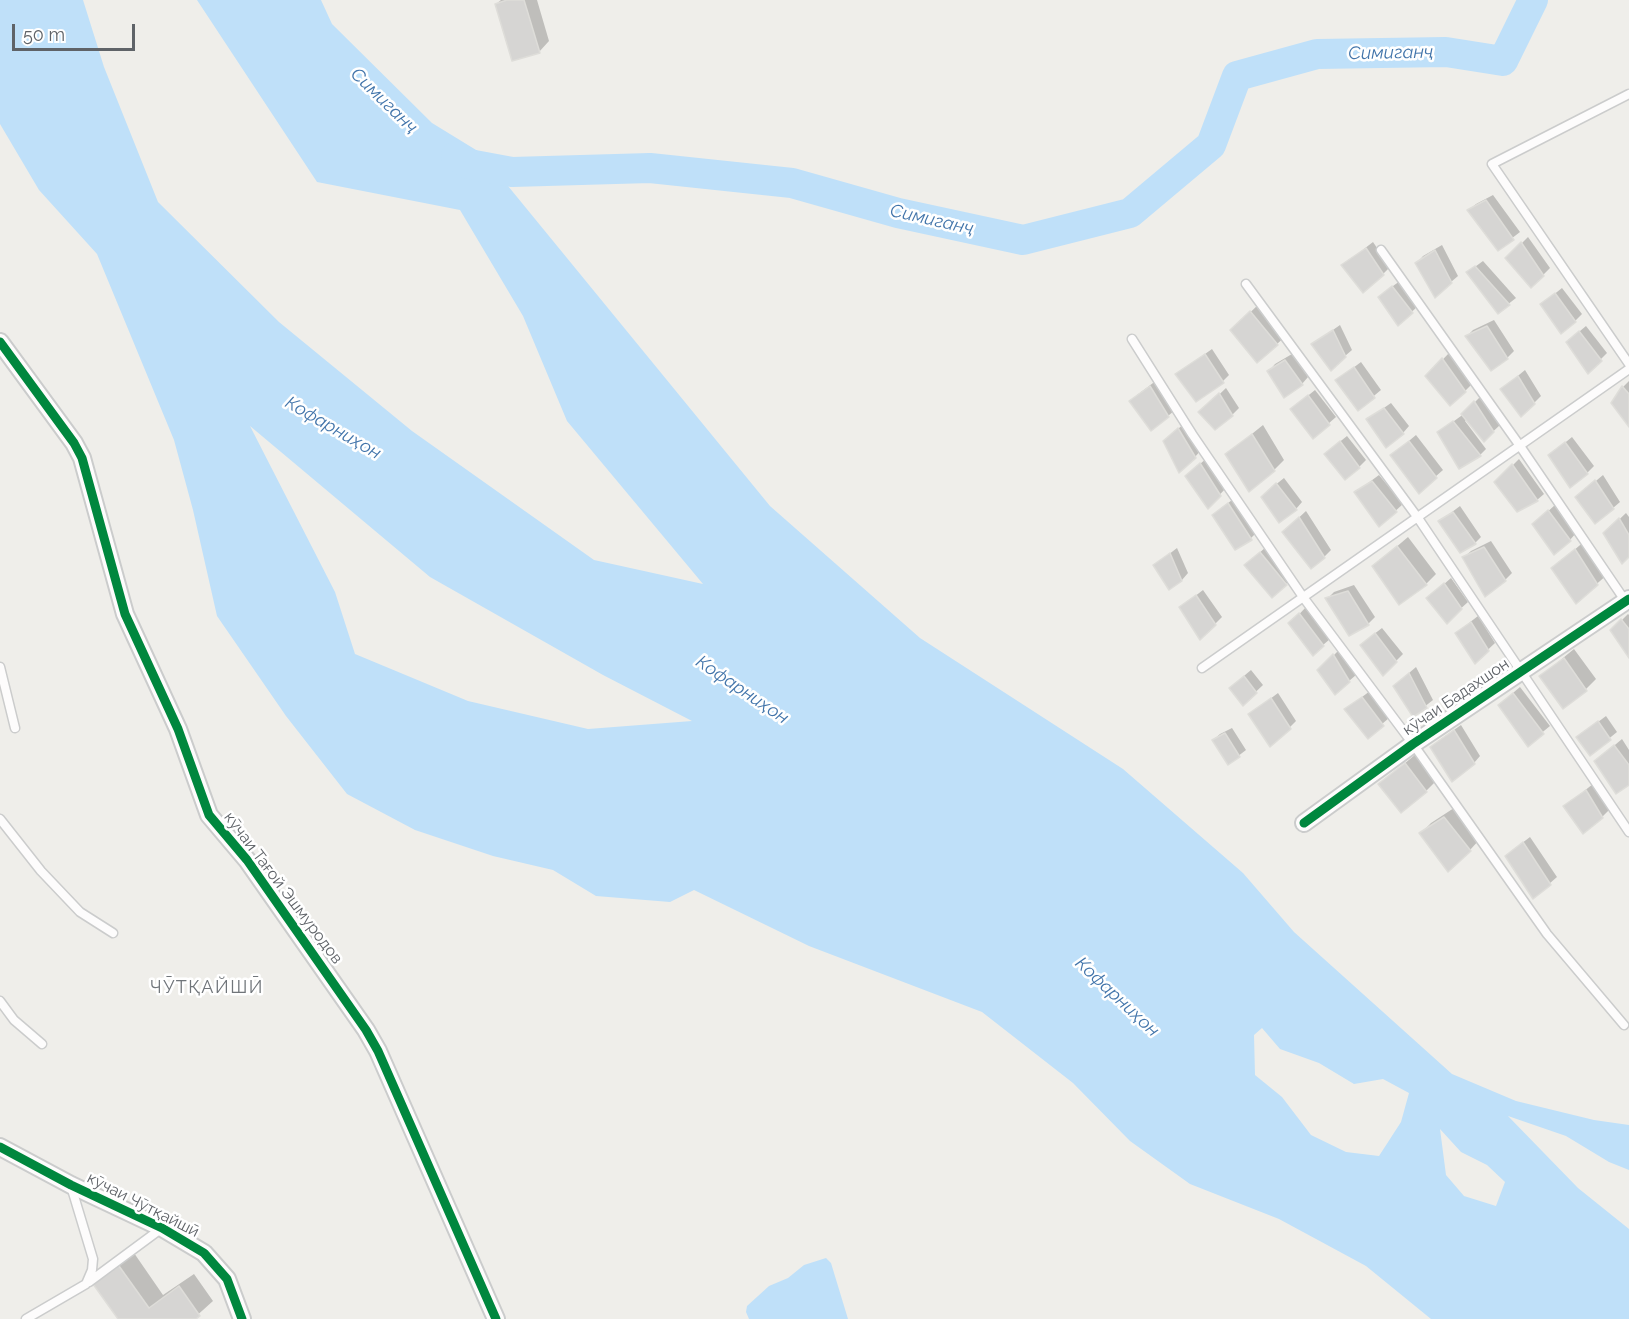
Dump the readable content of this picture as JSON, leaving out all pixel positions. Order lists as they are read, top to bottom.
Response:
{
  "streets": {
    "street": ["кӯчаи Бадахшон", "кӯчаи Тағой Эшмуродов", "кӯчаи Чӯтқайшӣ"]
  },
  "districts": ["ЧӮТҚАЙШӢ"],
  "water": ["Симиганҷ", "Кофарниҳон"],
  "scale_bar": "50 m"
}
